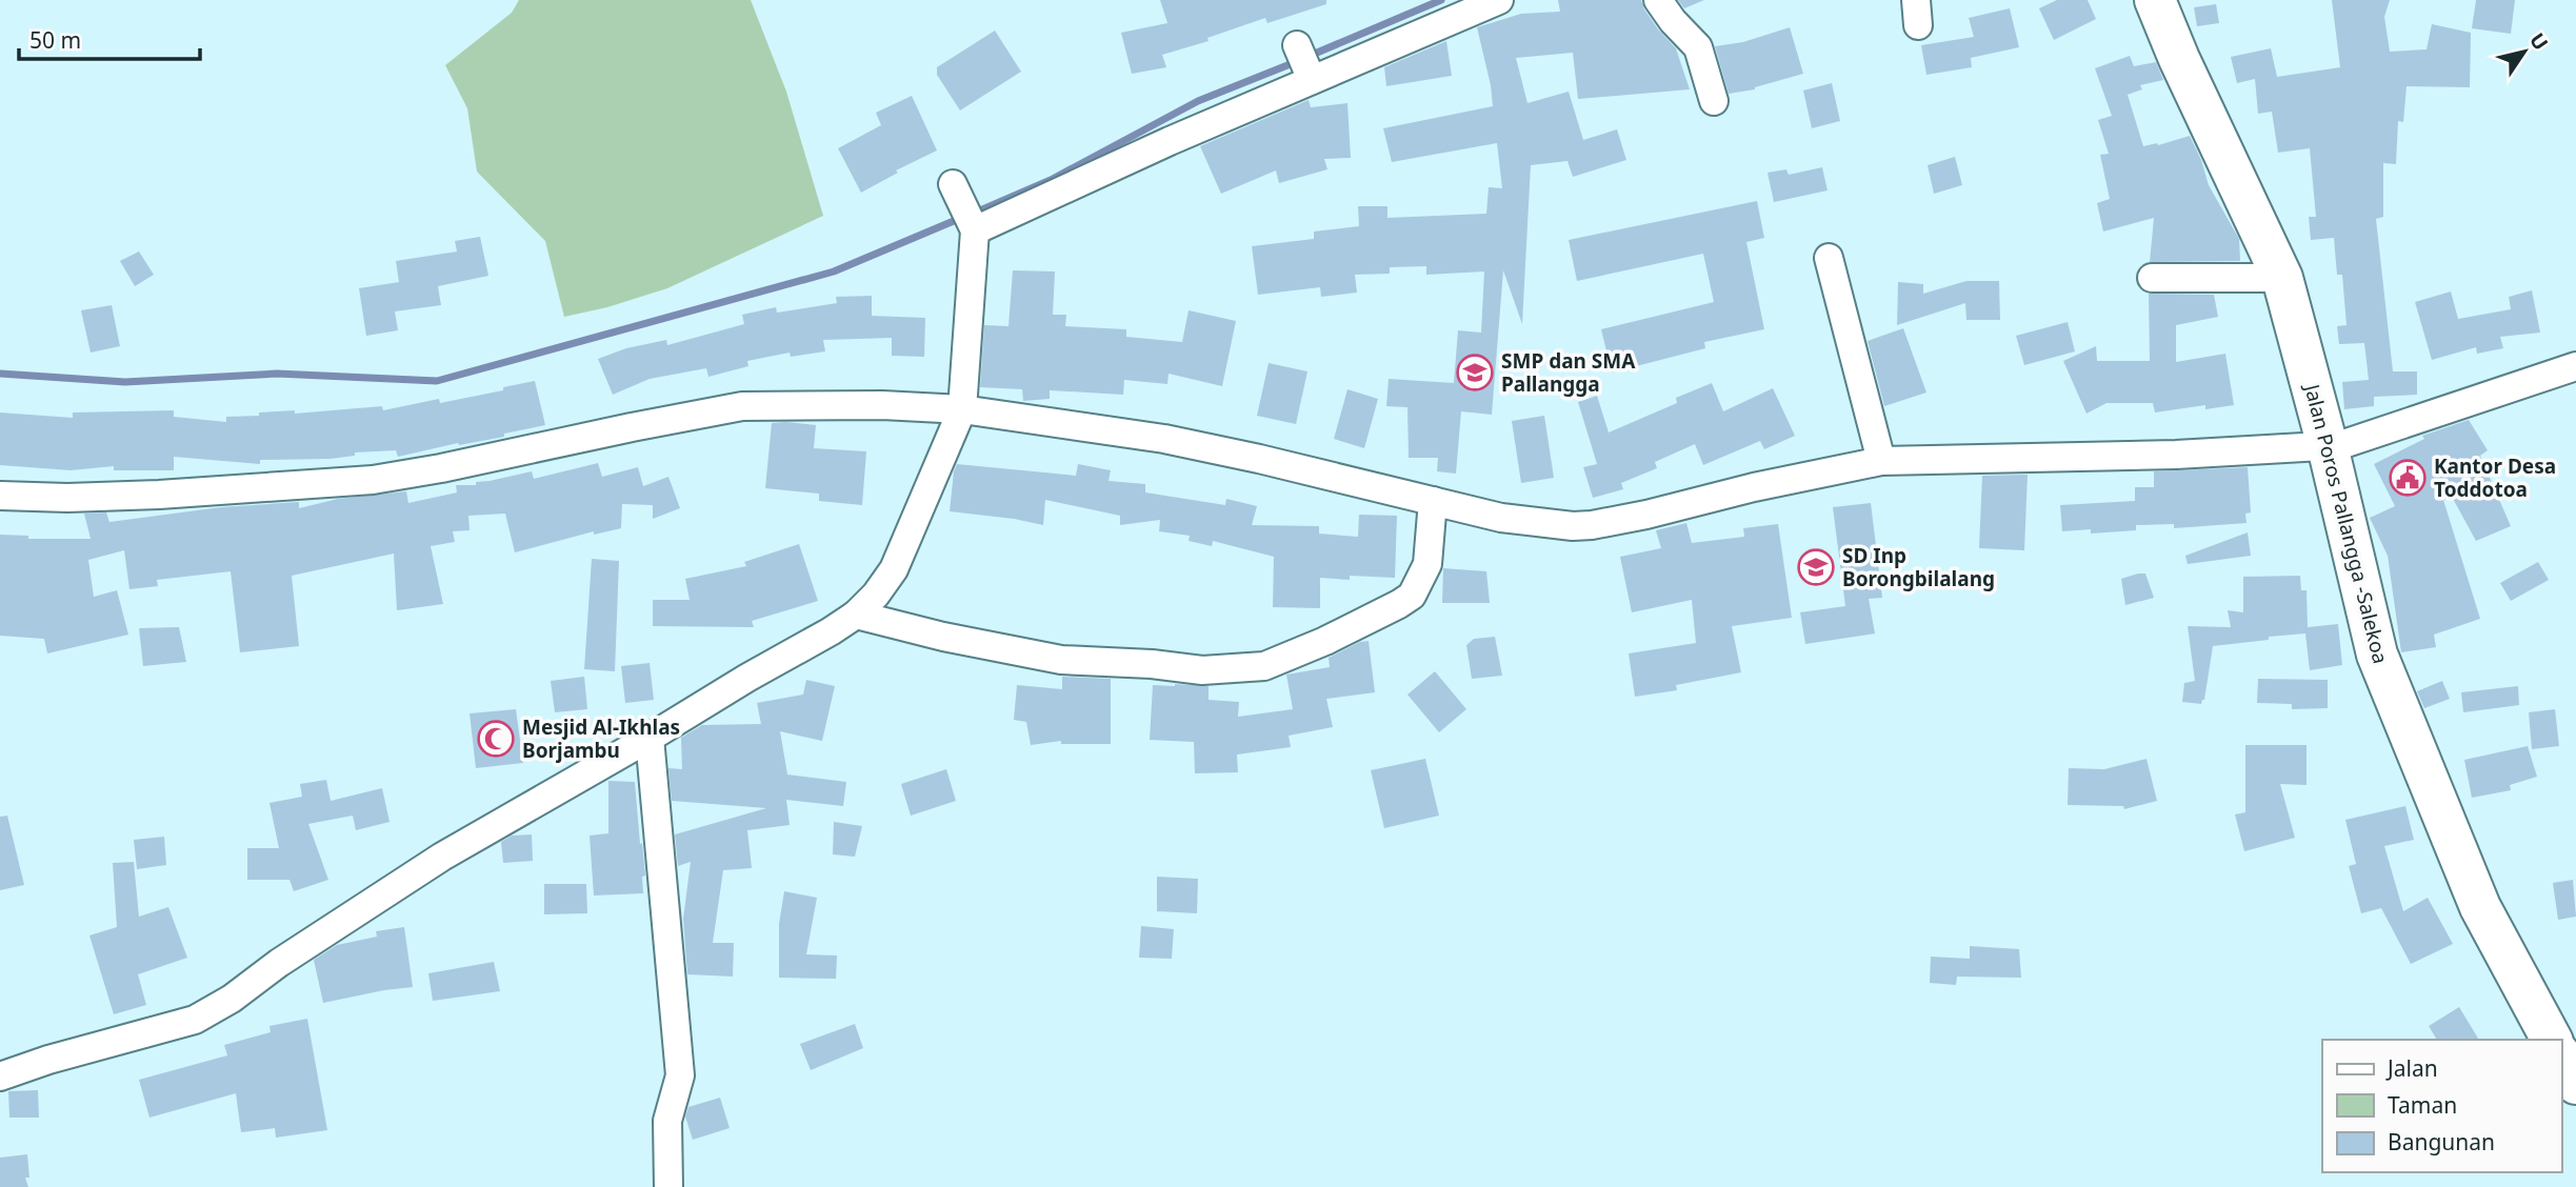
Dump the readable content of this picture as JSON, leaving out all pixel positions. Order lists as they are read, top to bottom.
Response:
{
  "streets": {
    "main road": ["Jalan Poros Pallangga -Salekoa"]
  },
  "places": {
    "school or university": ["SMP dan SMA Pallangga", "SD Inp Borongbilalang"],
    "public building": ["Kantor Desa Toddotoa"],
    "mosque": ["Mesjid Al-Ikhlas Borjambu"]
  },
  "legend": ["Jalan", "Taman", "Bangunan"],
  "scale_bar": "50 m",
  "north": "top right"
}
